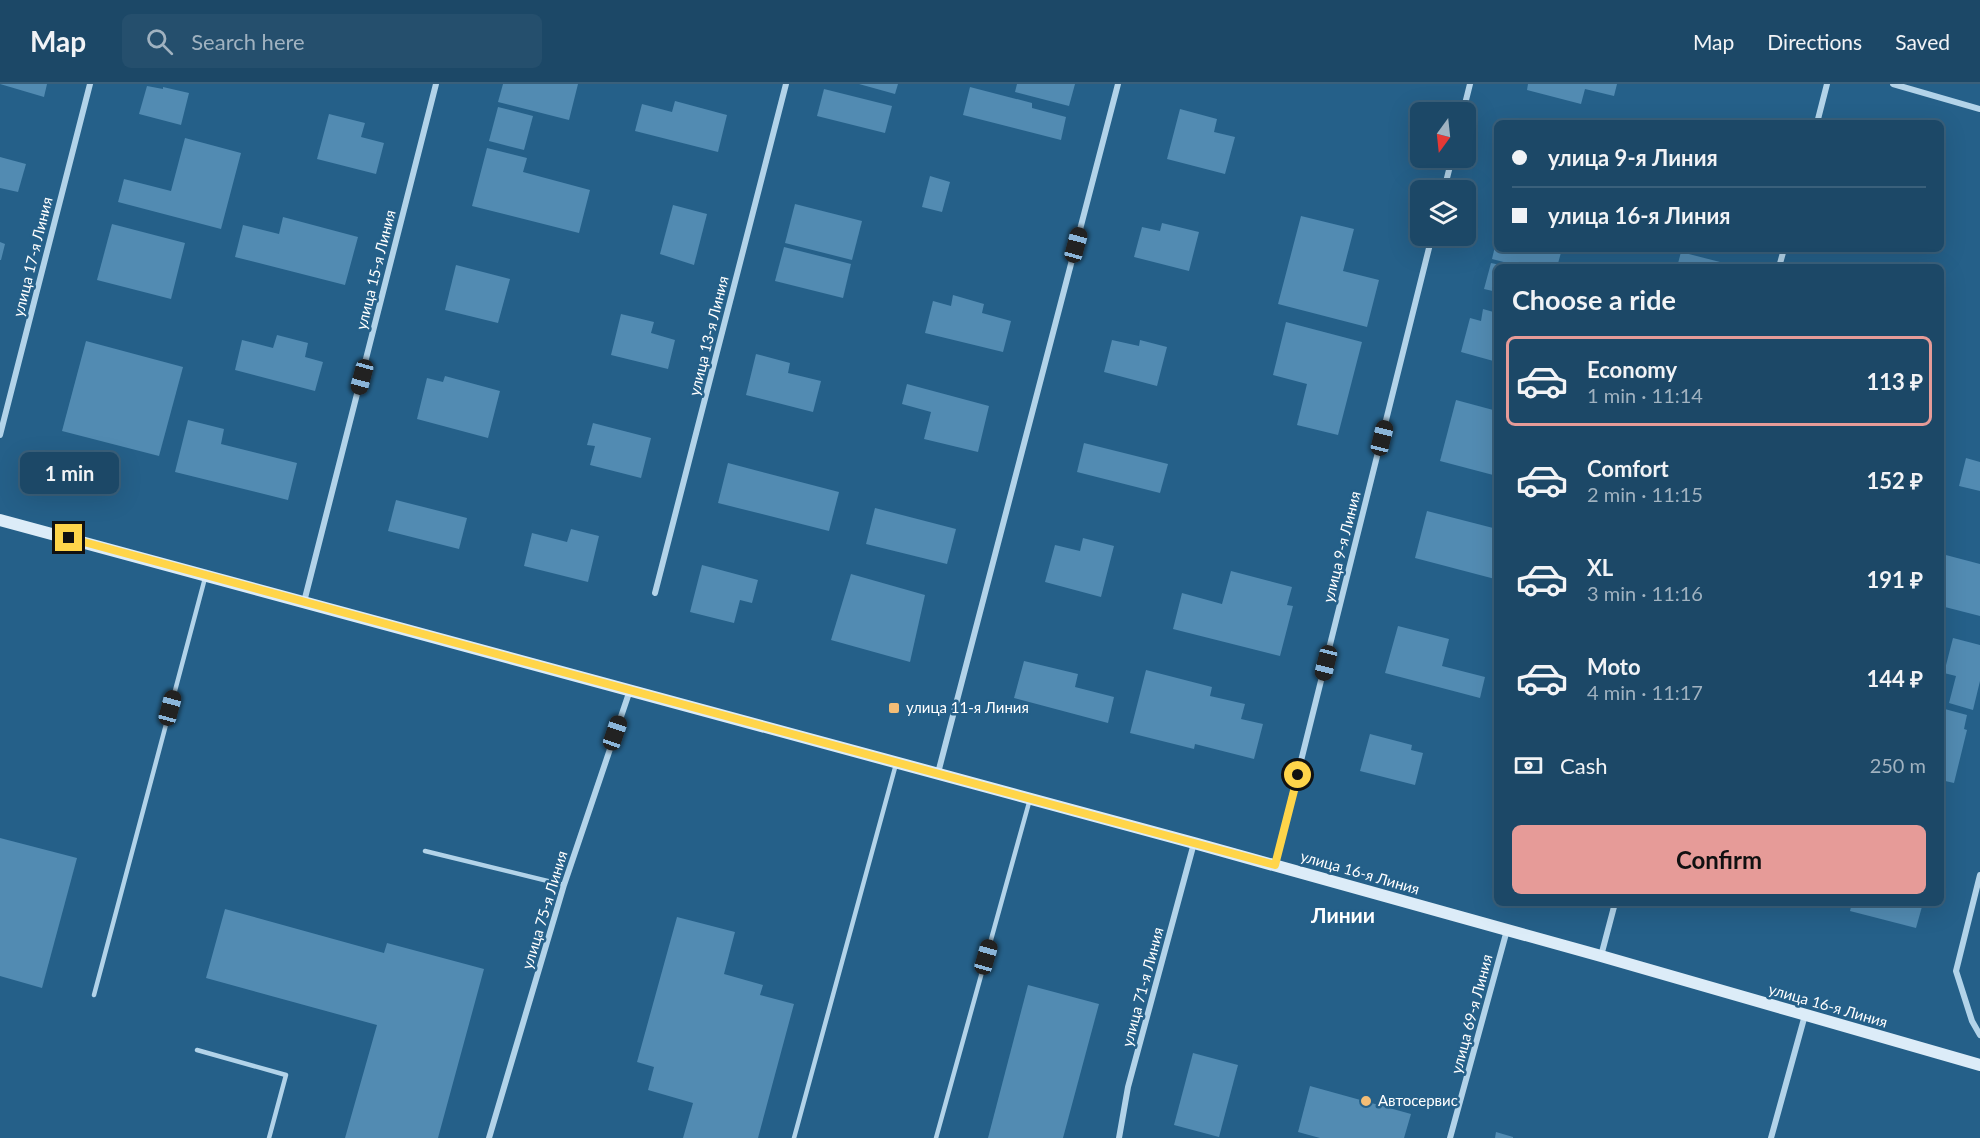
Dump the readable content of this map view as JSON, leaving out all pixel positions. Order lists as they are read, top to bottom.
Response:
{
  "streets": {
    "main road": ["улица 16-я Линия"],
    "street": [
      "улица 17-я Линия",
      "улица 15-я Линия",
      "улица 13-я Линия",
      "улица 9-я Линия",
      "улица 75-я Линия",
      "улица 71-я Линия",
      "улица 69-я Линия"
    ]
  },
  "crossings": [
    ["улица 15-я Линия", "улица 16-я Линия"],
    ["улица 9-я Линия", "улица 16-я Линия"],
    ["улица 16-я Линия", "улица 75-я Линия"],
    ["улица 16-я Линия", "улица 71-я Линия"],
    ["улица 16-я Линия", "улица 69-я Линия"]
  ],
  "districts": ["Линии"],
  "places": {
    "transit": ["улица 11-я Линия"],
    "other": ["Автосервис"]
  },
  "north": "bottom",
  "page": {
    "header": "Map",
    "search": "Search here",
    "nav": ["Map", "Directions", "Saved"],
    "banner": ["улица 9-я Линия", "улица 16-я Линия"],
    "heading": "Choose a ride",
    "list": [
      {
        "name": "Economy",
        "note": "1 min · 11:14",
        "value": "113 ₽"
      },
      {
        "name": "Comfort",
        "note": "2 min · 11:15",
        "value": "152 ₽"
      },
      {
        "name": "XL",
        "note": "3 min · 11:16",
        "value": "191 ₽"
      },
      {
        "name": "Moto",
        "note": "4 min · 11:17",
        "value": "144 ₽"
      }
    ],
    "bubble": "1 min",
    "pay": ["Cash", "250 m"],
    "buttons": "Confirm"
  }
}
